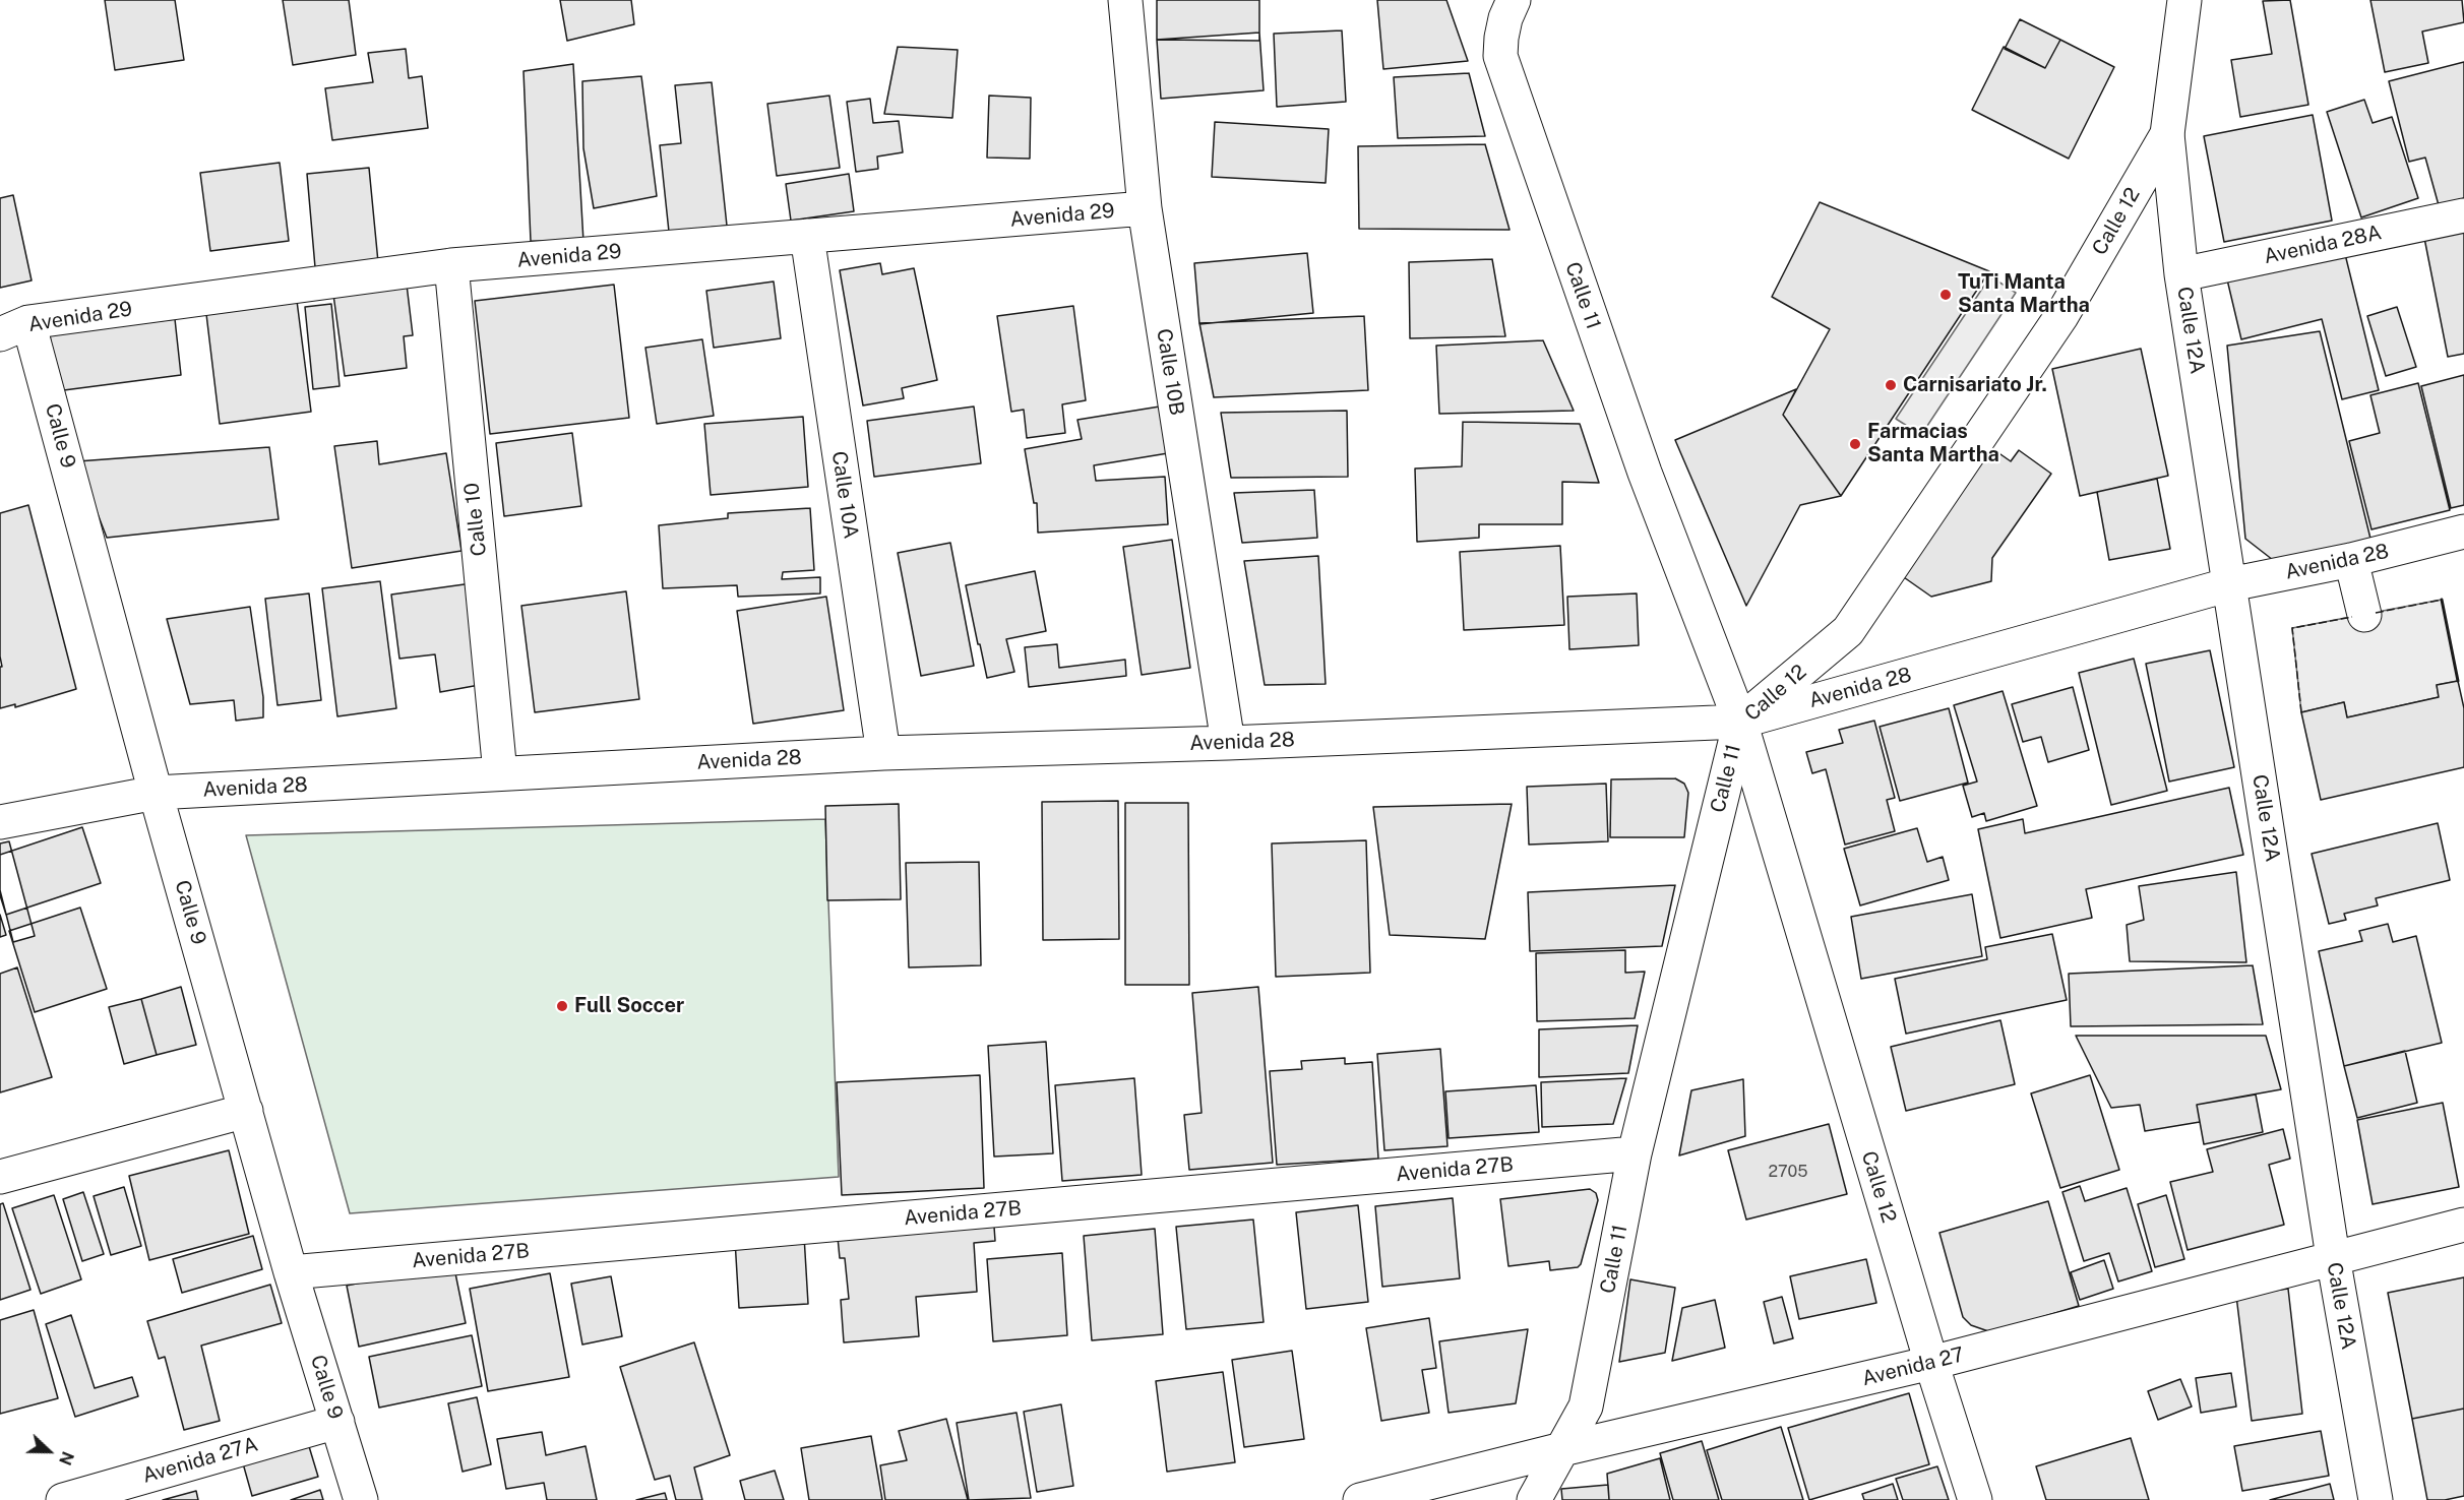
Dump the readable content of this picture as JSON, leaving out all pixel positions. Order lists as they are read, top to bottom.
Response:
{
  "streets": {
    "street": [
      "Avenida 29",
      "Calle 12",
      "Avenida 28A",
      "Calle 11",
      "Calle 12A",
      "Calle 10B",
      "Calle 9",
      "Calle 10A",
      "Calle 10",
      "Avenida 28",
      "Avenida 27B",
      "Avenida 27",
      "Avenida 27A"
    ]
  },
  "crossings": [
    ["Avenida 29", "Calle 10B"],
    ["Avenida 29", "Calle 9"],
    ["Avenida 29", "Calle 10A"],
    ["Avenida 29", "Calle 10"],
    ["Calle 12", "Calle 11"],
    ["Calle 12", "Calle 12A"],
    ["Calle 12", "Avenida 28"],
    ["Calle 12", "Avenida 27"],
    ["Avenida 28A", "Calle 12A"],
    ["Calle 11", "Avenida 28"],
    ["Calle 11", "Avenida 27B"],
    ["Calle 11", "Avenida 27"],
    ["Calle 12A", "Avenida 28"],
    ["Calle 12A", "Avenida 27"],
    ["Calle 10B", "Avenida 28"],
    ["Calle 9", "Avenida 28"],
    ["Calle 9", "Avenida 27B"],
    ["Calle 9", "Avenida 27A"],
    ["Calle 10A", "Avenida 28"],
    ["Calle 10", "Avenida 28"]
  ],
  "places": [
    "TuTi Manta Santa Martha",
    "Carnisariato Jr.",
    "Farmacias Santa Martha",
    "Full Soccer"
  ],
  "house_numbers": ["2705"],
  "north": "right"
}
